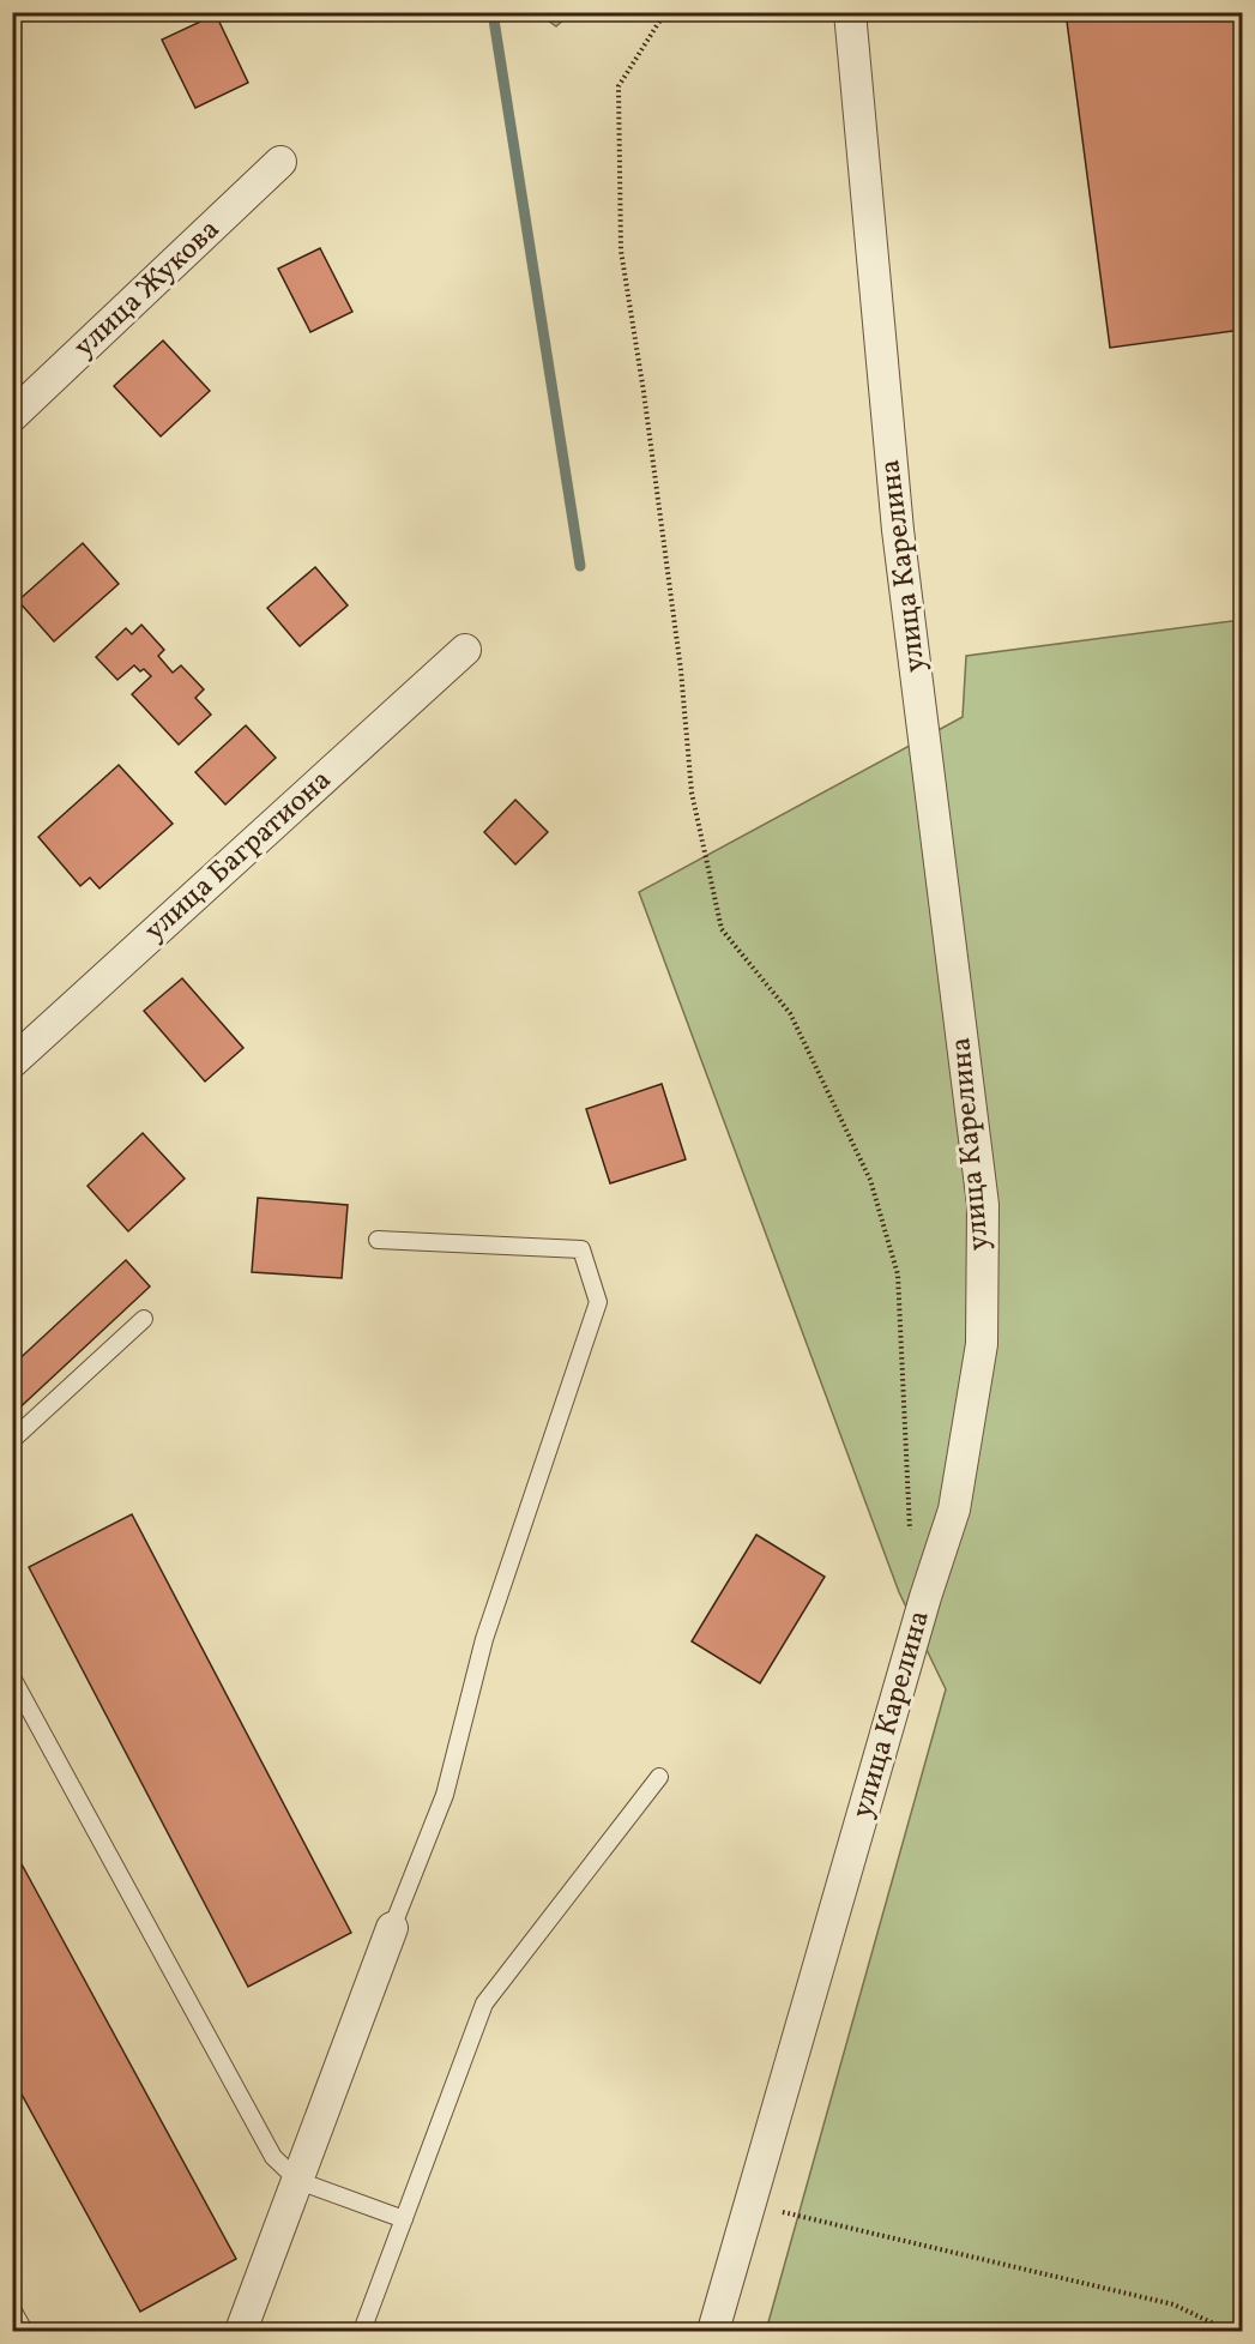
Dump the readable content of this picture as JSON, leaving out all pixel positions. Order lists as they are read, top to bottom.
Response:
{
  "streets": {
    "street": ["улица Жукова", "улица Карелина", "улица Багратиона"]
  }
}
